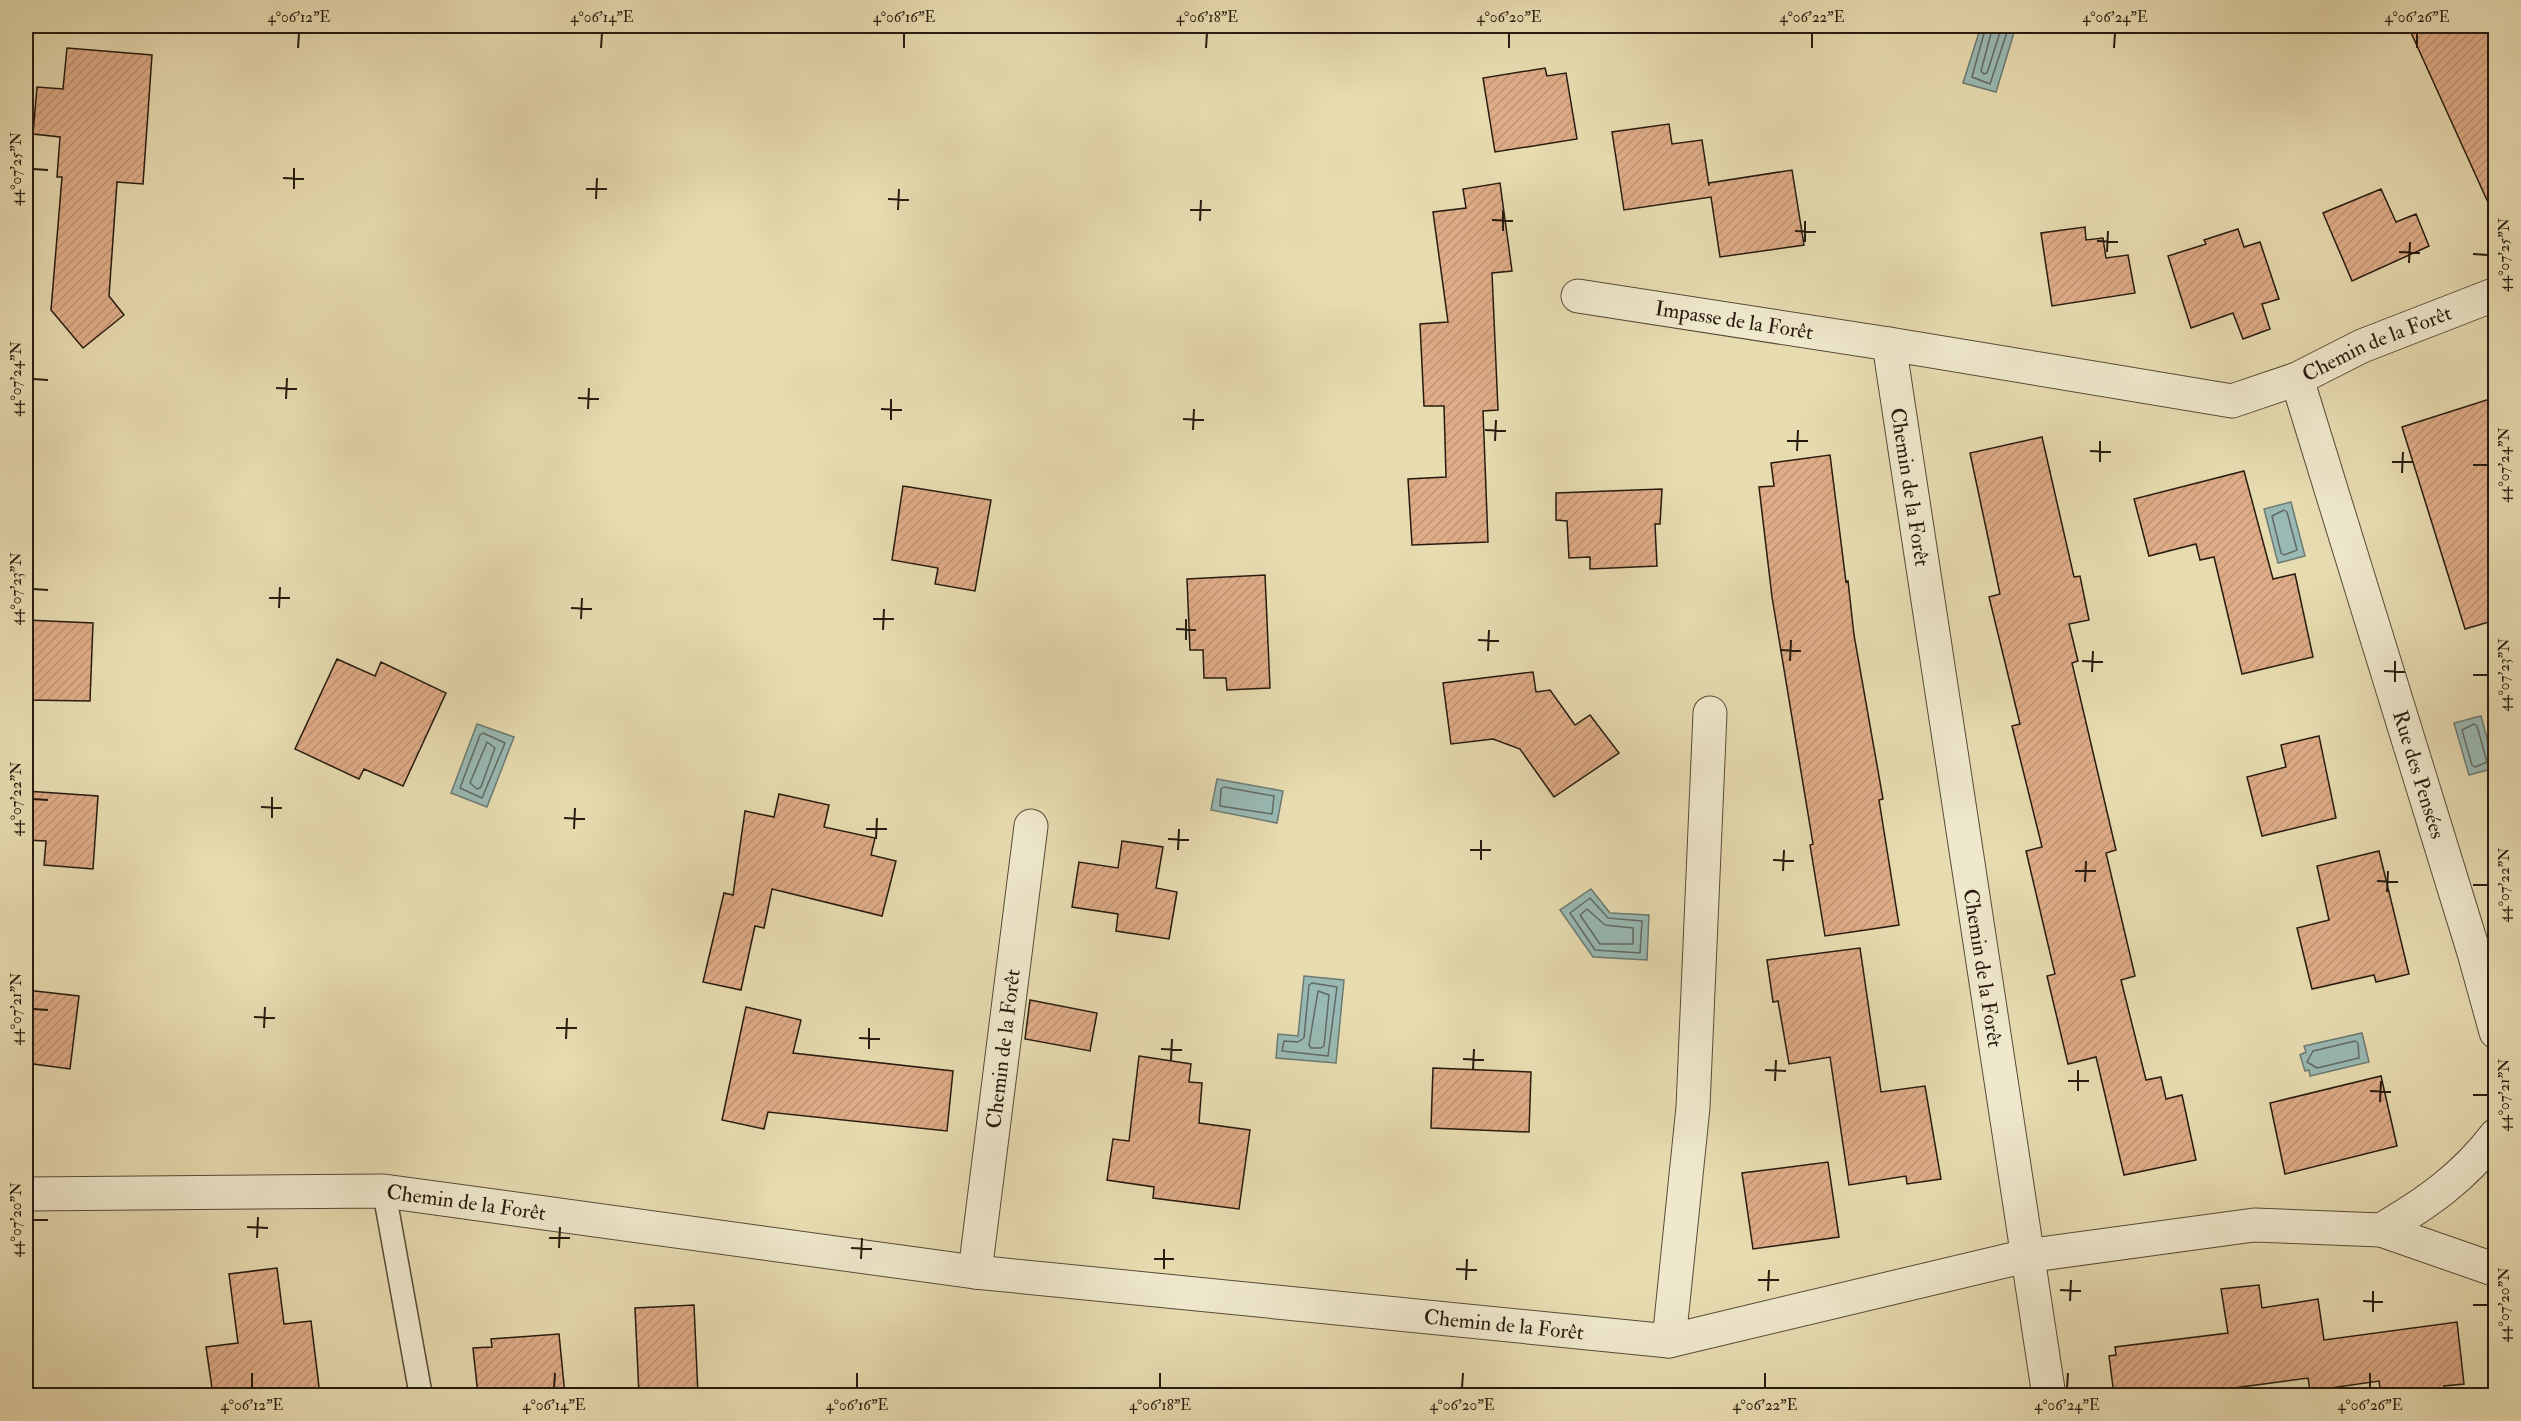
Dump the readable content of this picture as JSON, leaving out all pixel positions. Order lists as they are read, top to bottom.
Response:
{
  "streets": {
    "street": ["Impasse de la Forêt", "Chemin de la Forêt", "Rue des Pensées"]
  },
  "crossings": [
    ["Impasse de la Forêt", "Chemin de la Forêt"],
    ["Chemin de la Forêt", "Rue des Pensées"]
  ],
  "coordinates": [
    "4°06'12\"E",
    "4°06'14\"E",
    "4°06'16\"E",
    "4°06'18\"E",
    "4°06'20\"E",
    "4°06'22\"E",
    "4°06'24\"E",
    "4°06'26\"E",
    "44°07'25\"N",
    "44°07'24\"N",
    "44°07'23\"N",
    "44°07'22\"N",
    "44°07'21\"N",
    "44°07'20\"N"
  ]
}
